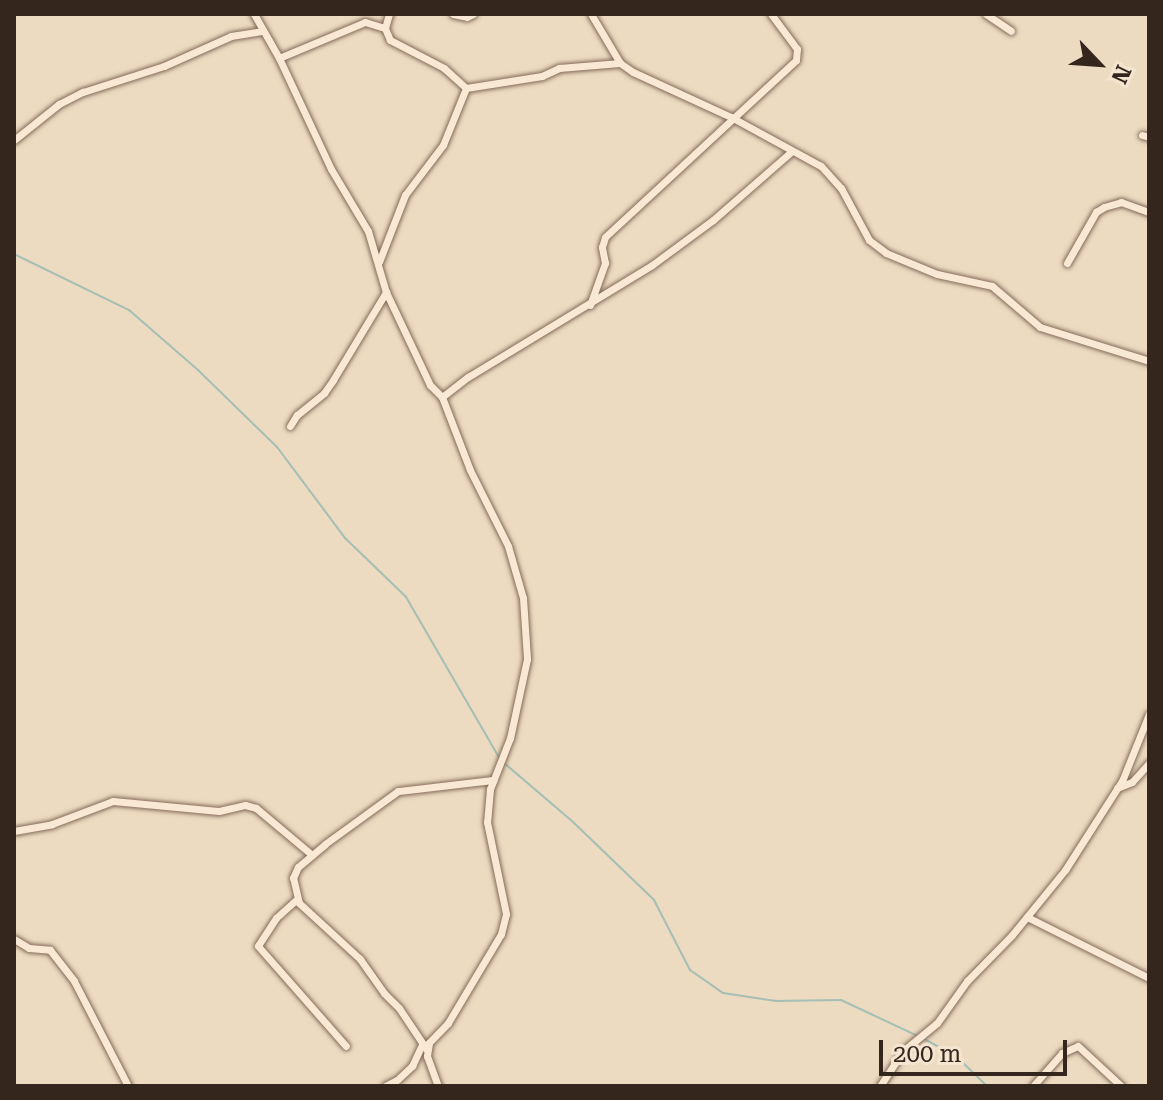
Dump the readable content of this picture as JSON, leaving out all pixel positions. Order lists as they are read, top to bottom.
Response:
{
  "scale_bar": "200 m",
  "north": "bottom right"
}
